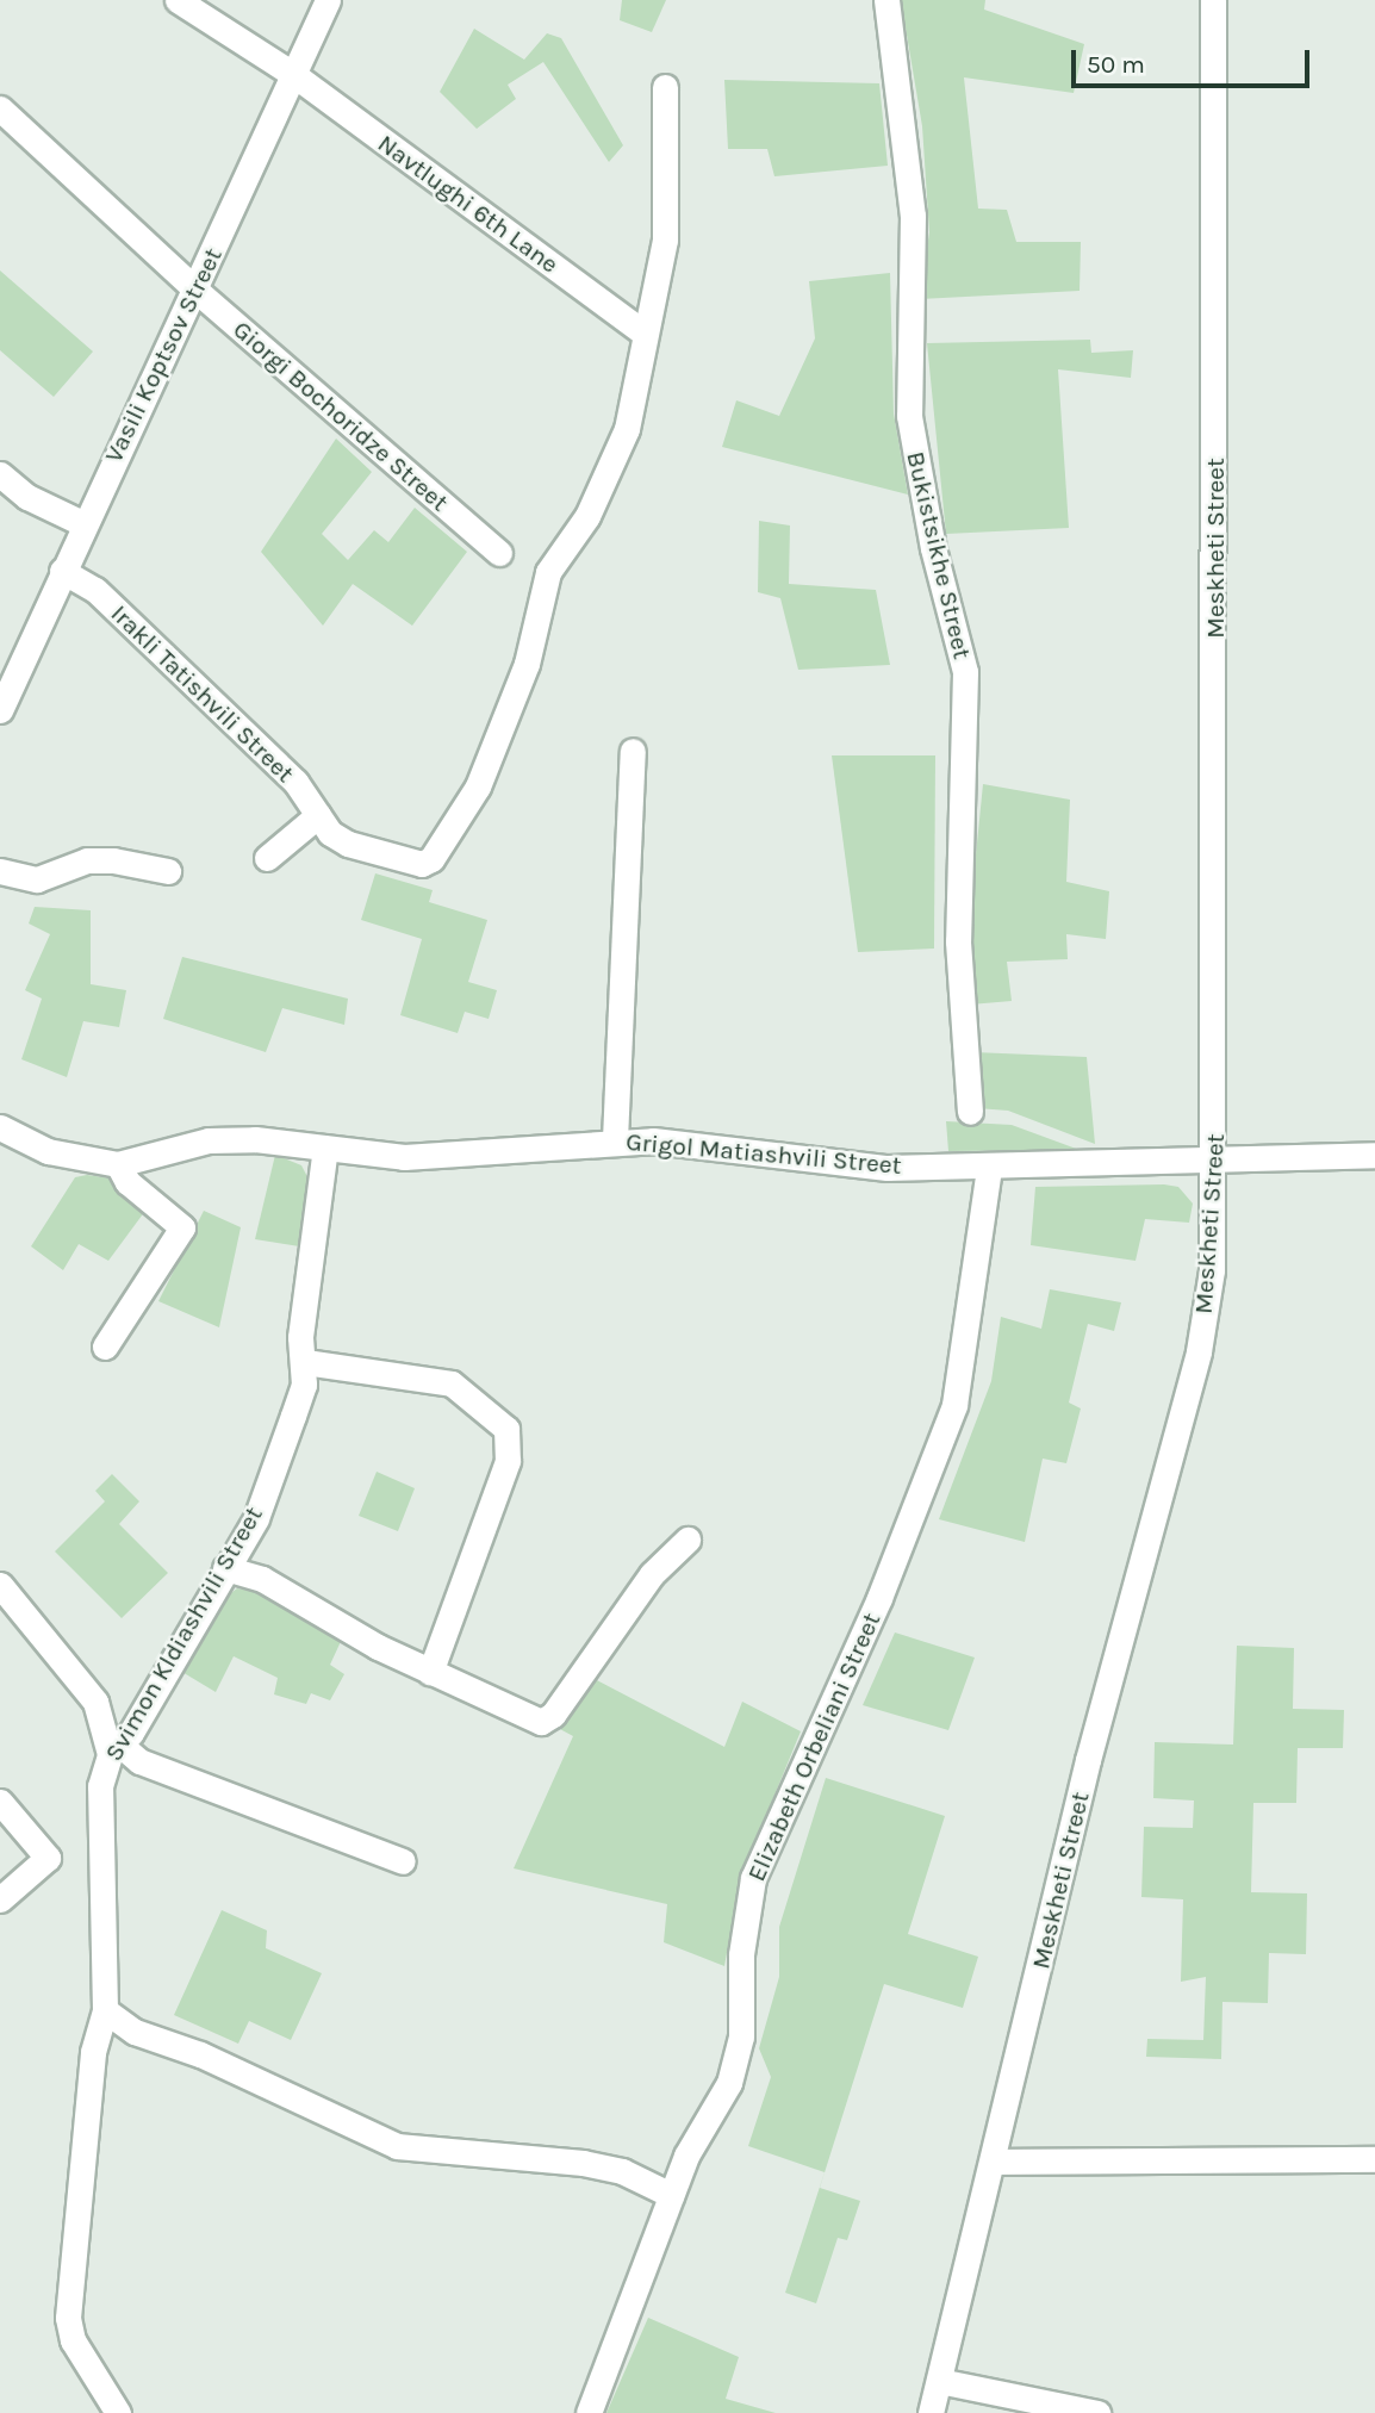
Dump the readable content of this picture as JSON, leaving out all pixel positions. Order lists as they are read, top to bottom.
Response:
{
  "streets": {
    "street": [
      "Navtlughi 6th Lane",
      "Vasili Koptsov Street",
      "Giorgi Bochoridze Street",
      "Meskheti Street",
      "Bukistsikhe Street",
      "Irakli Tatishvili Street",
      "Grigol Matiashvili Street",
      "Svimon Kldiashvili Street",
      "Elizabeth Orbeliani Street"
    ]
  },
  "crossings": [
    ["Navtlughi 6th Lane", "Vasili Koptsov Street"],
    ["Navtlughi 6th Lane", "Irakli Tatishvili Street"],
    ["Vasili Koptsov Street", "Giorgi Bochoridze Street"],
    ["Vasili Koptsov Street", "Irakli Tatishvili Street"],
    ["Meskheti Street", "Grigol Matiashvili Street"],
    ["Grigol Matiashvili Street", "Svimon Kldiashvili Street"],
    ["Grigol Matiashvili Street", "Elizabeth Orbeliani Street"]
  ],
  "scale_bar": "50 m"
}
